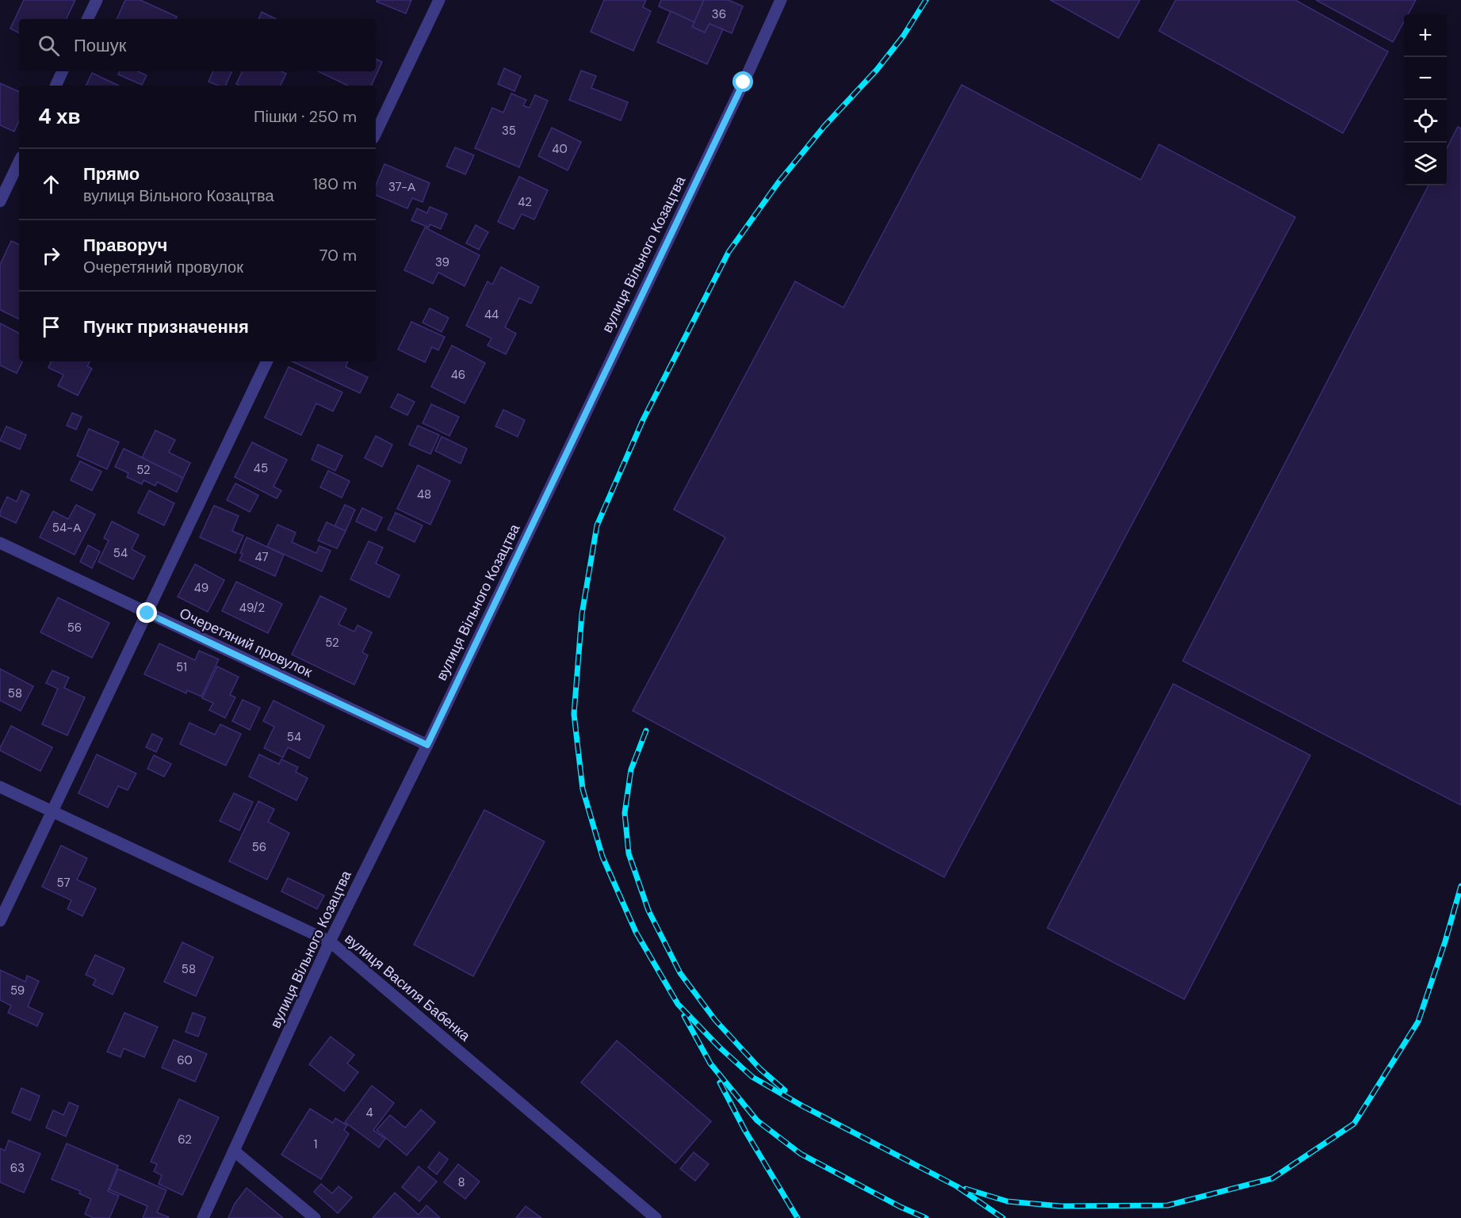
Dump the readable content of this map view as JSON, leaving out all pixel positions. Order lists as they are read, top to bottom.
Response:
{
  "streets": {
    "street": ["вулиця Вільного Козацтва", "Очеретяний провулок", "вулиця Василя Бабенка"]
  },
  "crossings": [
    ["вулиця Вільного Козацтва", "Очеретяний провулок"],
    ["вулиця Вільного Козацтва", "вулиця Василя Бабенка"]
  ],
  "house_numbers": [
    "36",
    "35",
    "40",
    "37-А",
    "42",
    "39",
    "44",
    "46",
    "45",
    "52",
    "48",
    "54-А",
    "54",
    "47",
    "49",
    "49/2",
    "56",
    "52",
    "51",
    "58",
    "54",
    "56",
    "57",
    "58",
    "59",
    "60",
    "4",
    "62",
    "1",
    "63",
    "8"
  ],
  "page": {
    "map_buttons": ["+", "−"],
    "search": "Пошук",
    "heading": ["4 хв", "Пішки · 250 m"],
    "list": [
      ["Прямо", "вулиця Вільного Козацтва", "180 m"],
      ["Праворуч", "Очеретяний провулок", "70 m"],
      "Пункт призначення"
    ]
  }
}
